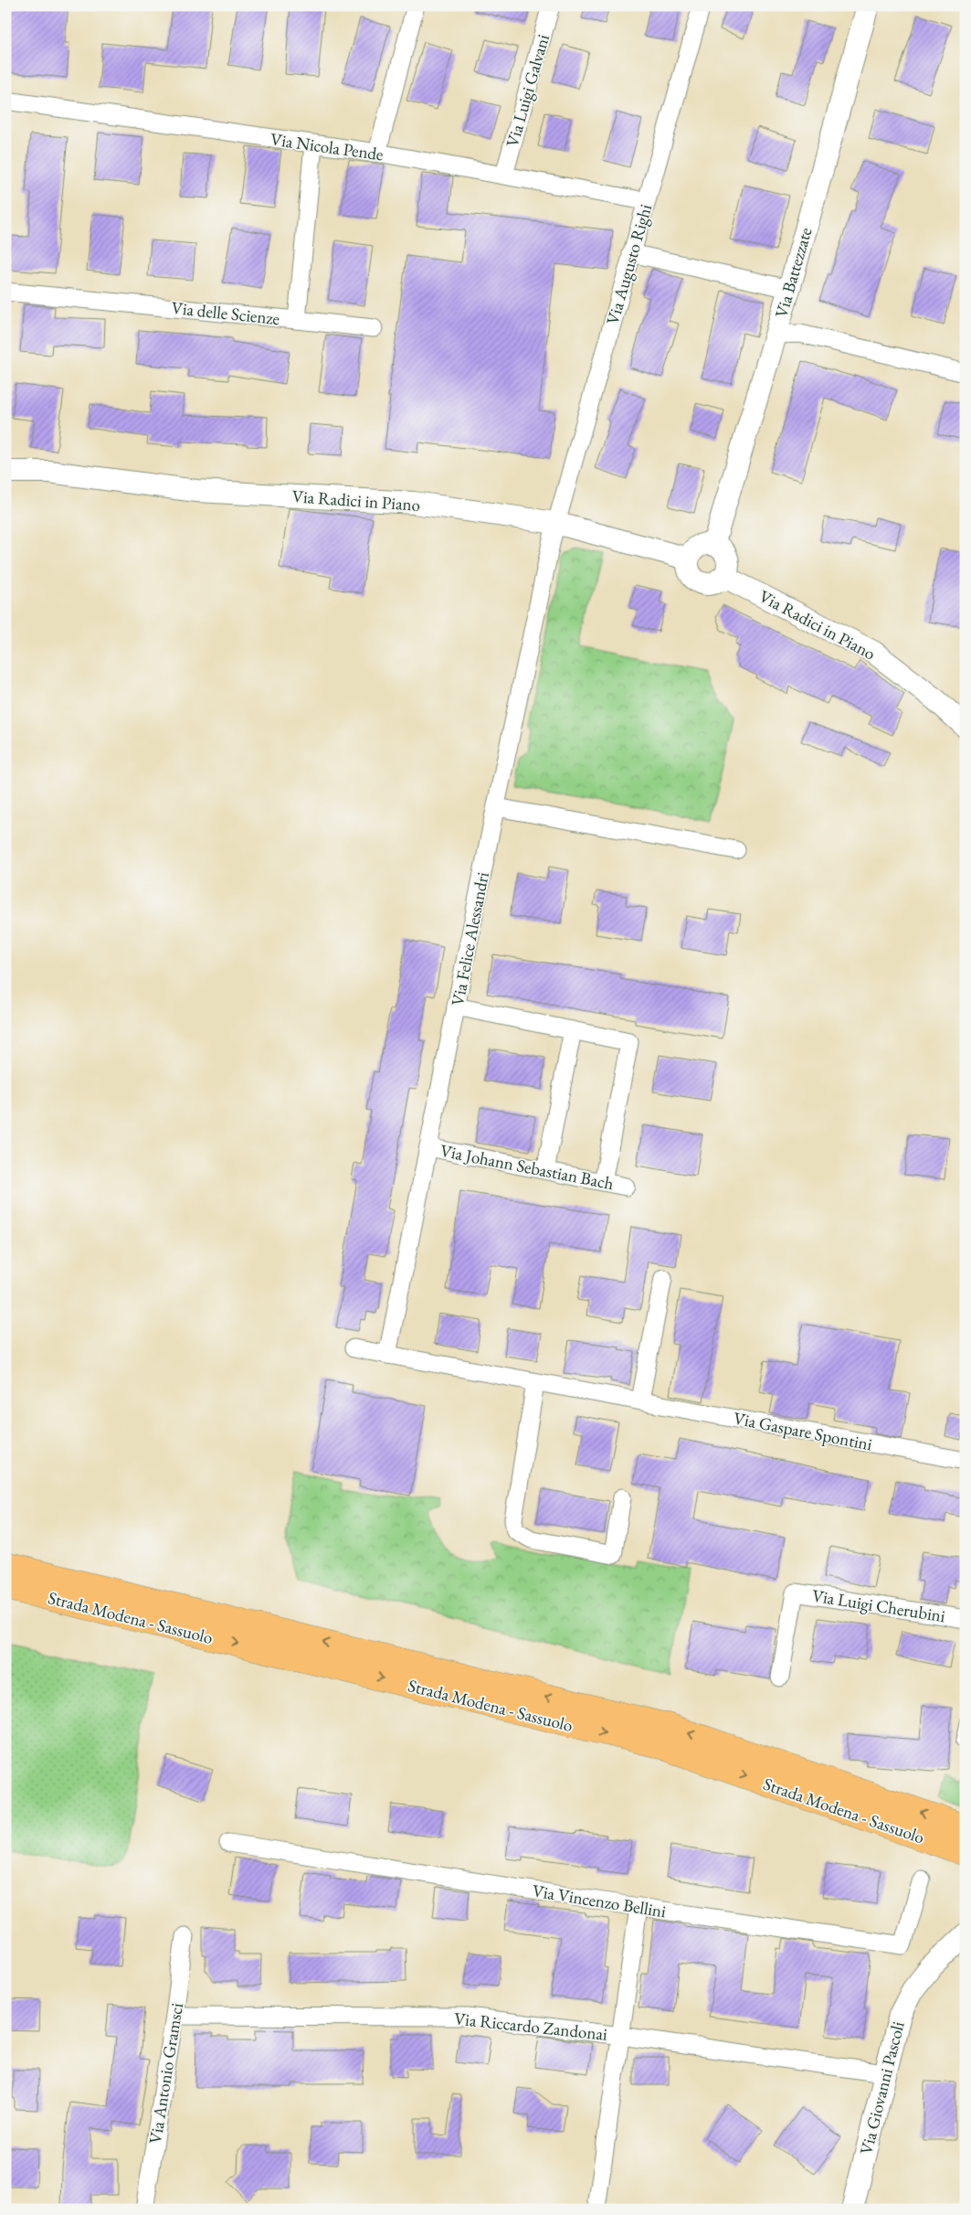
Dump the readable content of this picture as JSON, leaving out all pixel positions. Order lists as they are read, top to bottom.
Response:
{
  "streets": {
    "highway": ["Strada Modena - Sassuolo"],
    "street": [
      "Via Luigi Galvani",
      "Via Nicola Pende",
      "Via Augusto Righi",
      "Via Battezzate",
      "Via delle Scienze",
      "Via Radici in Piano",
      "Via Felice Alessandri",
      "Via Johann Sebastian Bach",
      "Via Gaspare Spontini",
      "Via Luigi Cherubini",
      "Via Vincenzo Bellini",
      "Via Riccardo Zandonai",
      "Via Antonio Gramsci",
      "Via Giovanni Pascoli"
    ]
  },
  "crossings": [
    ["Via Luigi Galvani", "Via Nicola Pende"],
    ["Via Nicola Pende", "Via Augusto Righi"],
    ["Via Nicola Pende", "Via delle Scienze"],
    ["Via Augusto Righi", "Via Radici in Piano"],
    ["Via Augusto Righi", "Via Felice Alessandri"],
    ["Via Battezzate", "Via Radici in Piano"],
    ["Via Radici in Piano", "Via Felice Alessandri"],
    ["Via Felice Alessandri", "Via Johann Sebastian Bach"],
    ["Via Felice Alessandri", "Via Gaspare Spontini"],
    ["Via Riccardo Zandonai", "Via Antonio Gramsci"],
    ["Via Riccardo Zandonai", "Via Giovanni Pascoli"]
  ]
}
